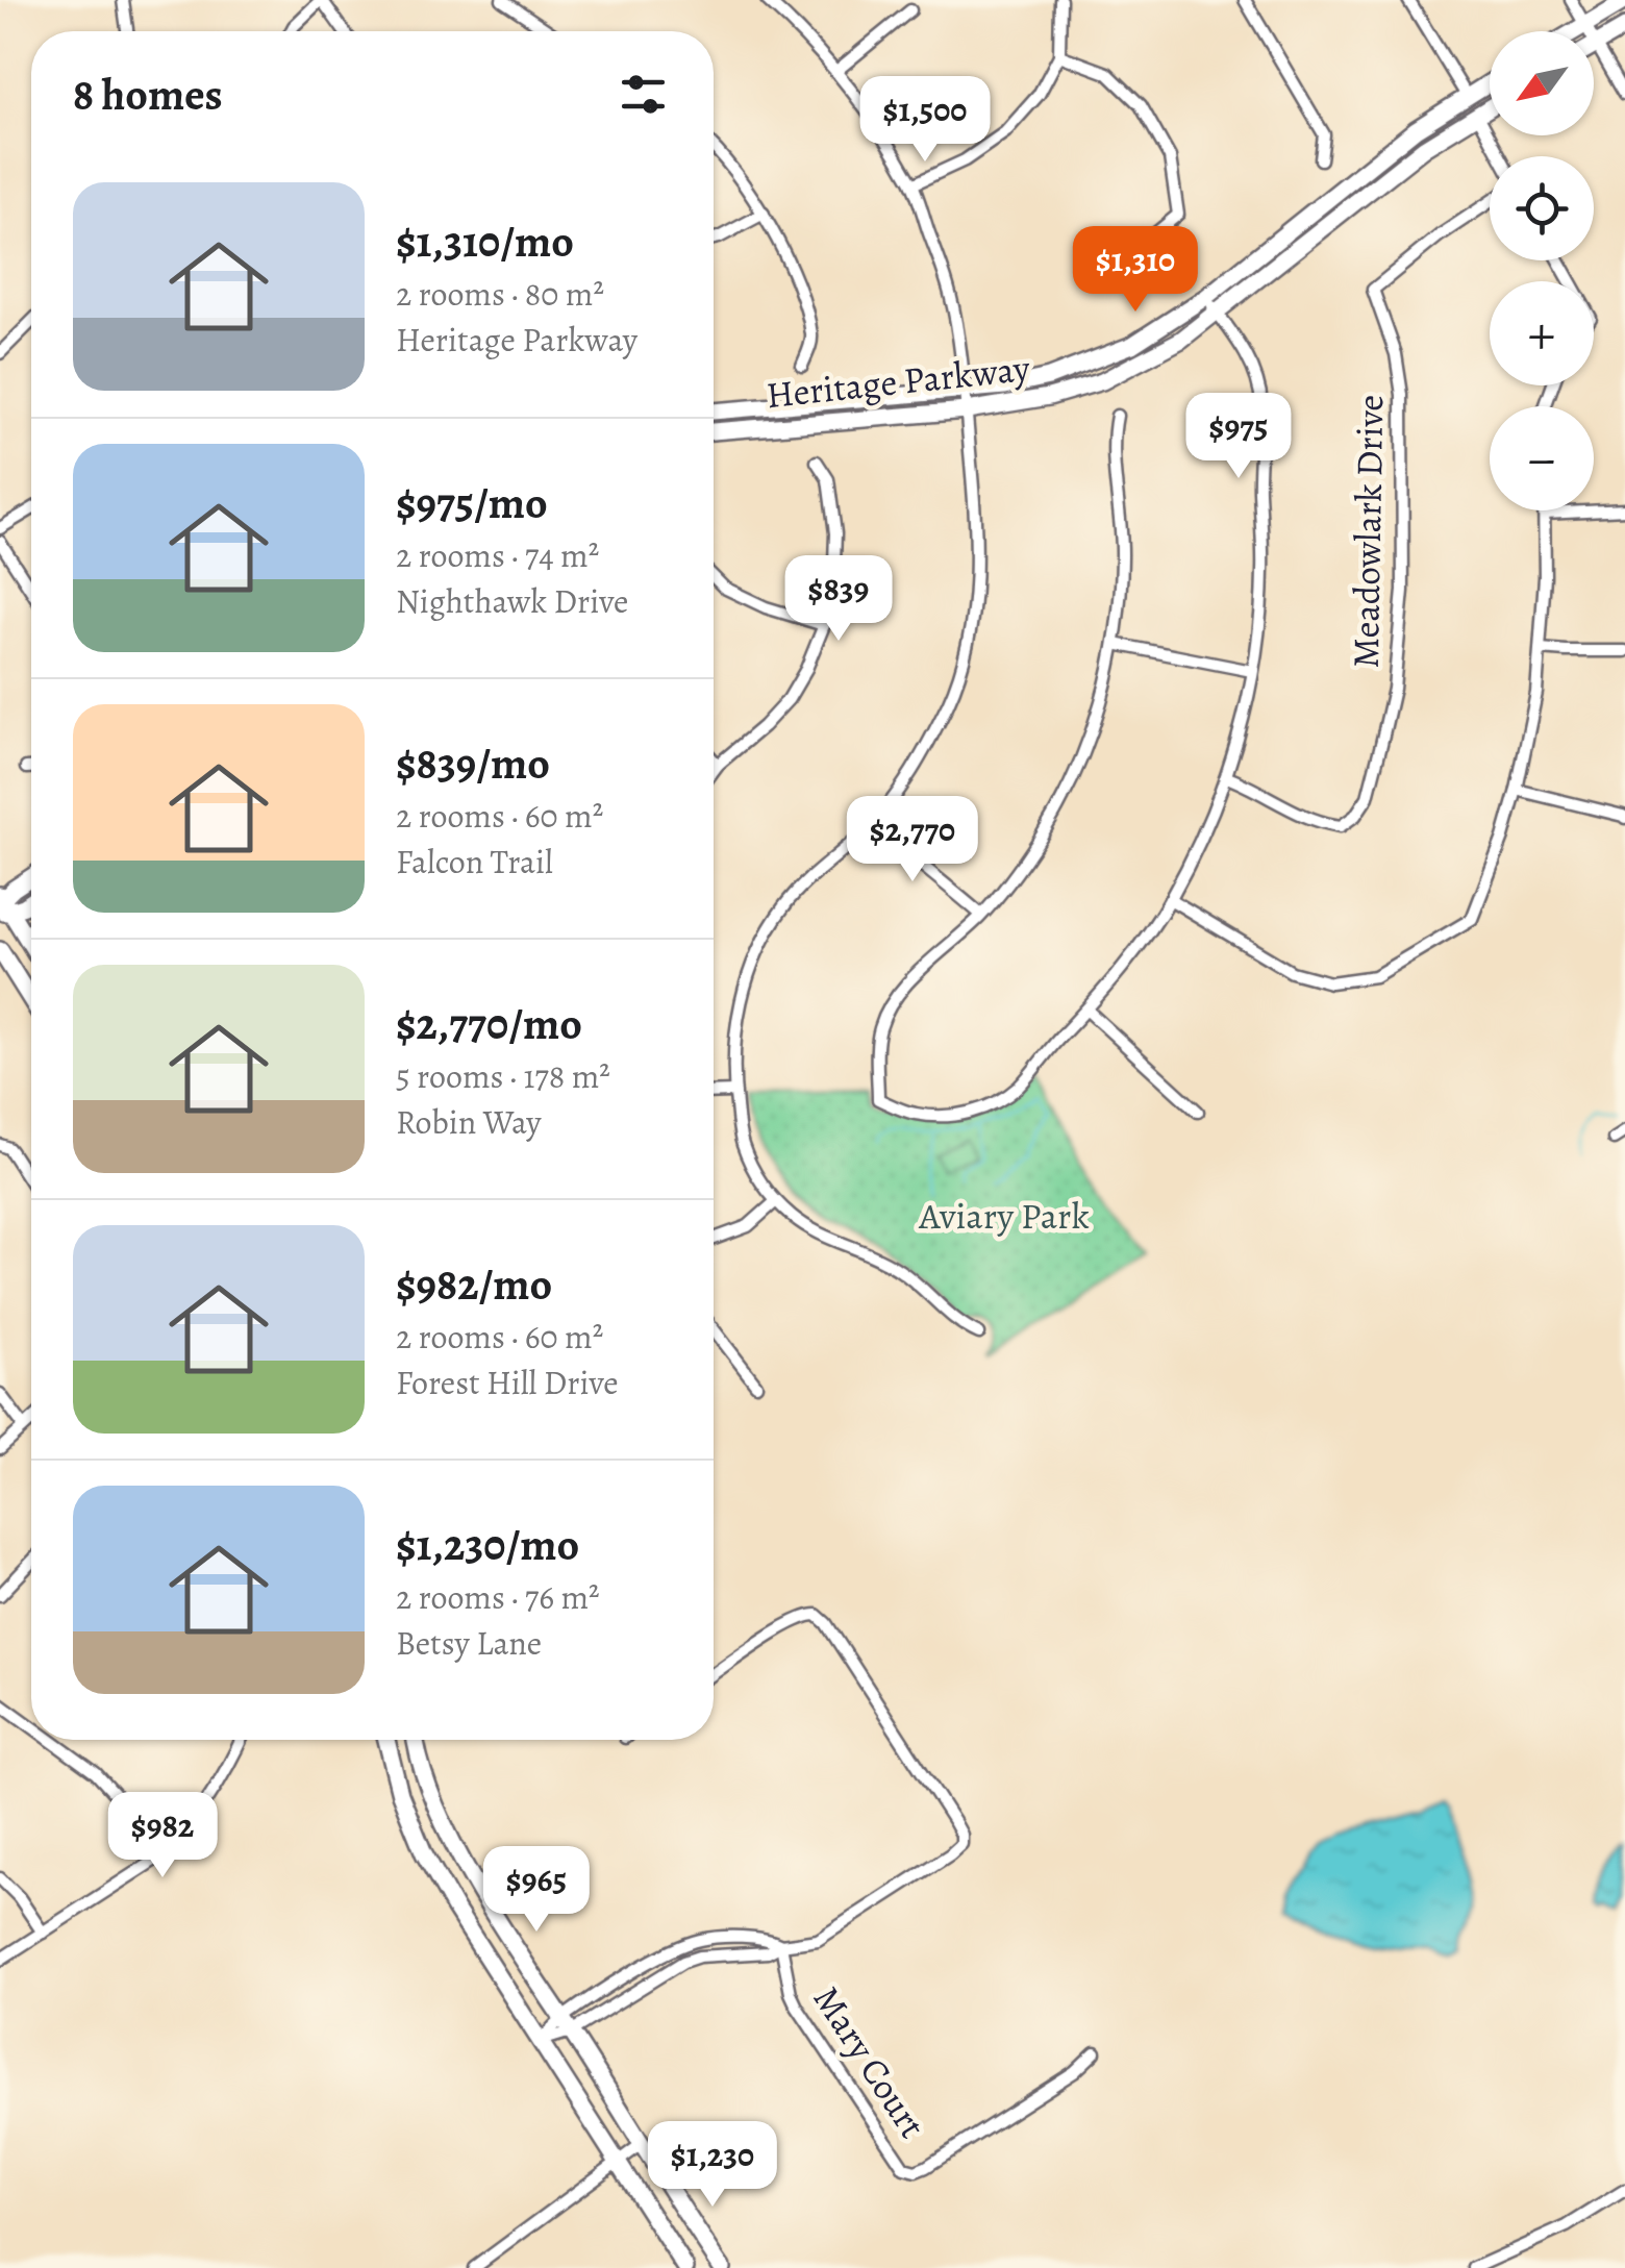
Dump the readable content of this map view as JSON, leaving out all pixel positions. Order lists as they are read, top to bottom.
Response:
{
  "streets": {
    "main road": ["Heritage Parkway"],
    "street": ["Meadowlark Drive", "Mary Court"]
  },
  "parks": ["Aviary Park"],
  "north": "bottom left",
  "page": {
    "map_buttons": ["+", "−"],
    "heading": "8 homes",
    "price": [
      "$1,500",
      "$1,310",
      "$975",
      "$839",
      "$2,770",
      "$982",
      "$965",
      "$1,230"
    ],
    "list": [
      {
        "name": "$1,310/mo",
        "note": "2 rooms · 80 m² · Heritage Parkway"
      },
      {
        "name": "$975/mo",
        "note": "2 rooms · 74 m² · Nighthawk Drive"
      },
      {
        "name": "$839/mo",
        "note": "2 rooms · 60 m² · Falcon Trail"
      },
      {
        "name": "$2,770/mo",
        "note": "5 rooms · 178 m² · Robin Way"
      },
      {
        "name": "$982/mo",
        "note": "2 rooms · 60 m² · Forest Hill Drive"
      },
      {
        "name": "$1,230/mo",
        "note": "2 rooms · 76 m² · Betsy Lane"
      }
    ]
  }
}
